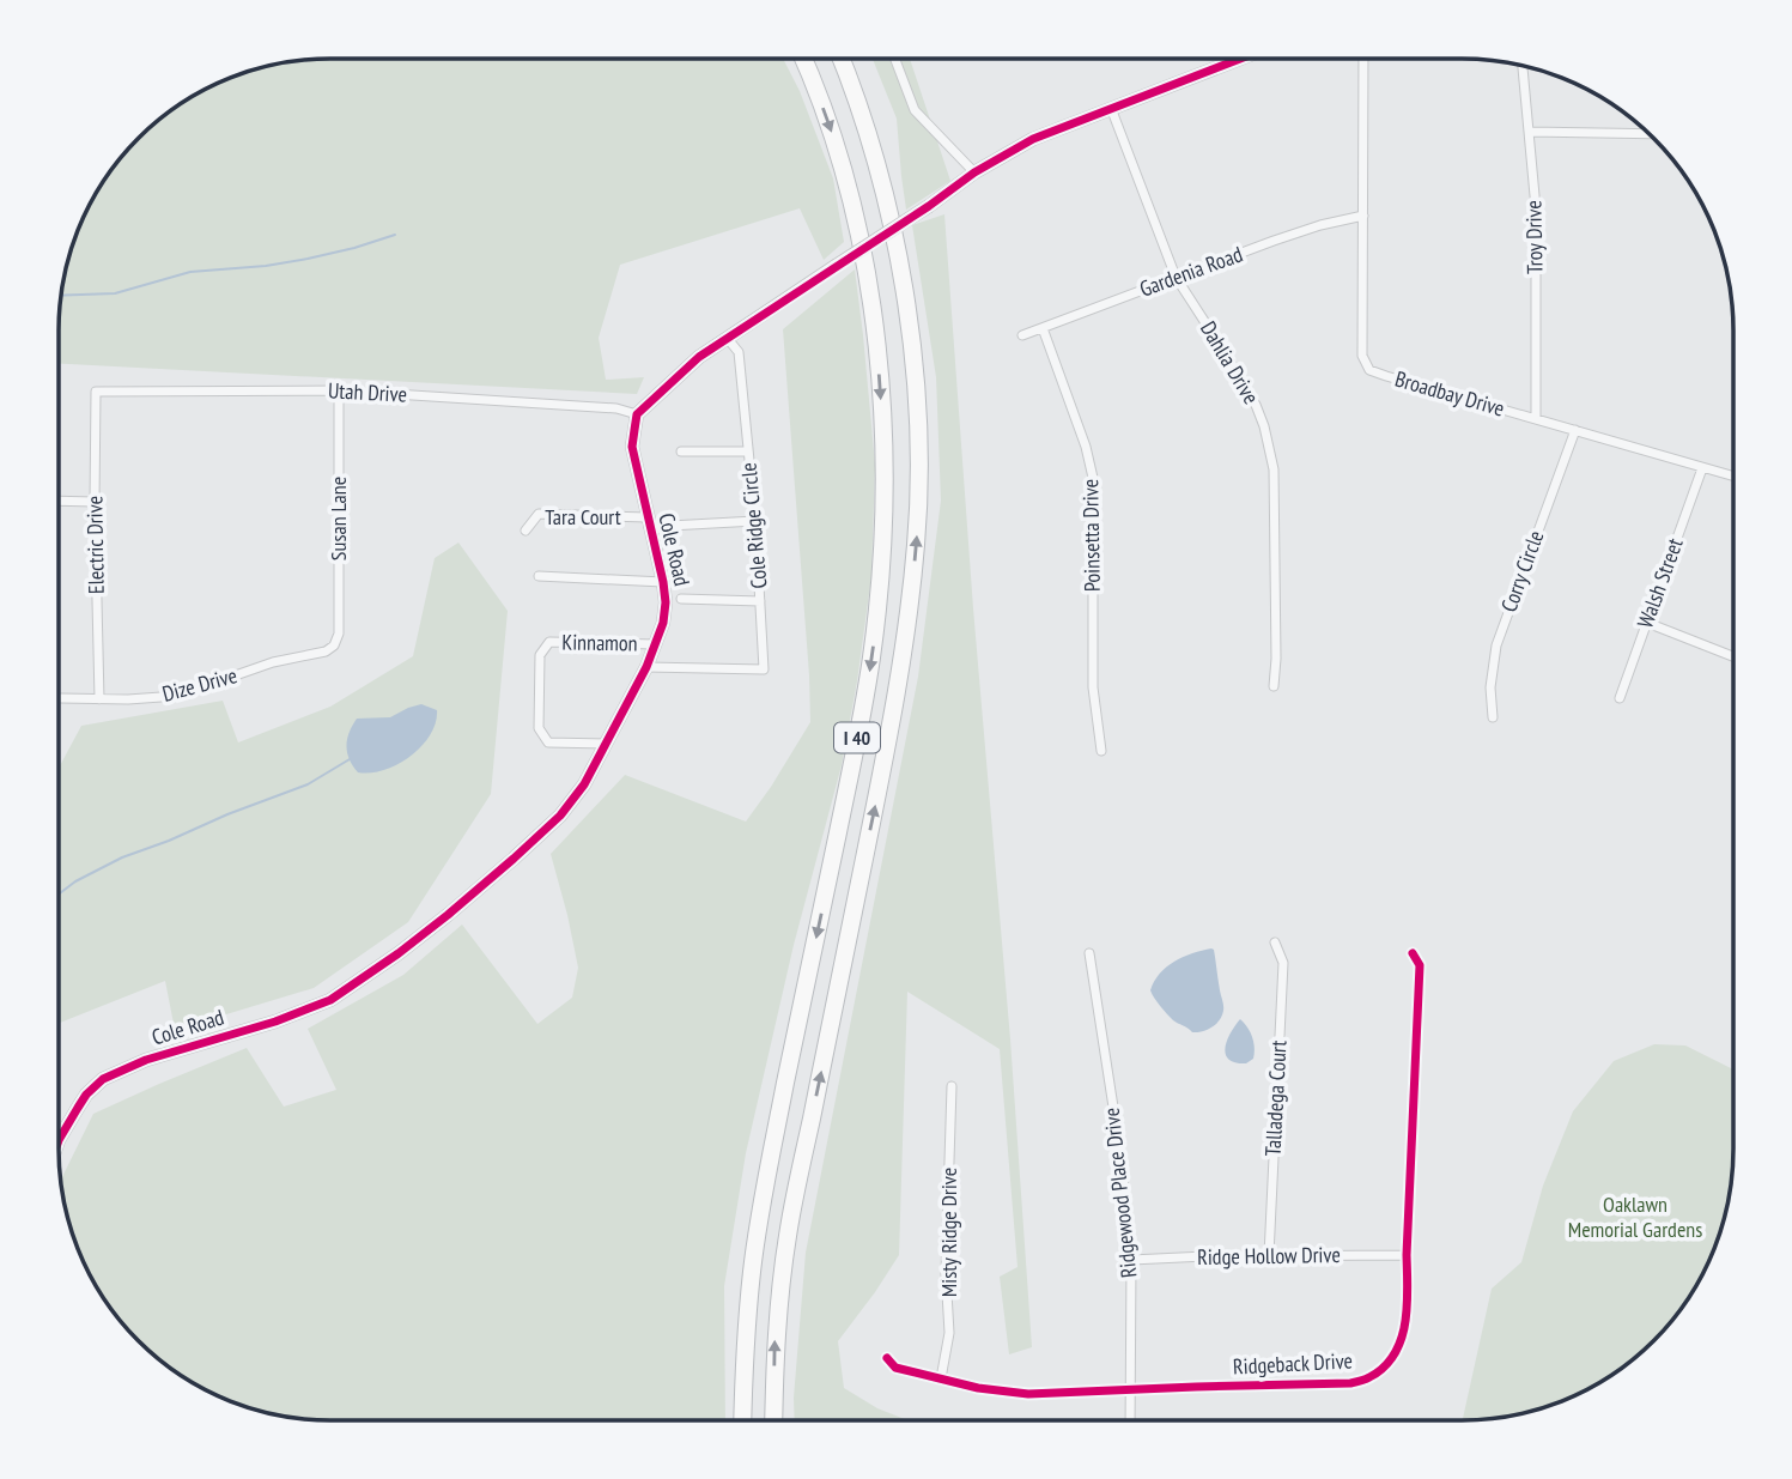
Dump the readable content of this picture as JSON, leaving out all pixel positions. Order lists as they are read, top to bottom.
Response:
{
  "streets": {
    "highway": ["I 40"],
    "street": [
      "Troy Drive",
      "Gardenia Road",
      "Dahlia Drive",
      "Utah Drive",
      "Broadbay Drive",
      "Tara Court",
      "Susan Lane",
      "Cole Ridge Circle",
      "Poinsetta Drive",
      "Electric Drive",
      "Cole Road",
      "Corry Circle",
      "Walsh Street",
      "Kinnamon",
      "Dize Drive",
      "Talladega Court",
      "Ridgewood Place Drive",
      "Misty Ridge Drive",
      "Ridge Hollow Drive",
      "Ridgeback Drive"
    ]
  },
  "crossings": [
    ["Troy Drive", "Broadbay Drive"],
    ["Gardenia Road", "Dahlia Drive"],
    ["Gardenia Road", "Broadbay Drive"],
    ["Gardenia Road", "Poinsetta Drive"],
    ["Utah Drive", "Susan Lane"],
    ["Utah Drive", "Electric Drive"],
    ["Utah Drive", "Cole Road"],
    ["Broadbay Drive", "Corry Circle"],
    ["Broadbay Drive", "Walsh Street"],
    ["Tara Court", "Cole Road"],
    ["Susan Lane", "Dize Drive"],
    ["Cole Ridge Circle", "Cole Road"],
    ["Electric Drive", "Dize Drive"],
    ["Cole Road", "Kinnamon"],
    ["Talladega Court", "Ridge Hollow Drive"],
    ["Ridgewood Place Drive", "Ridge Hollow Drive"],
    ["Ridgewood Place Drive", "Ridgeback Drive"],
    ["Misty Ridge Drive", "Ridgeback Drive"],
    ["Ridge Hollow Drive", "Ridgeback Drive"]
  ],
  "parks": ["Oaklawn Memorial Gardens"]
}
